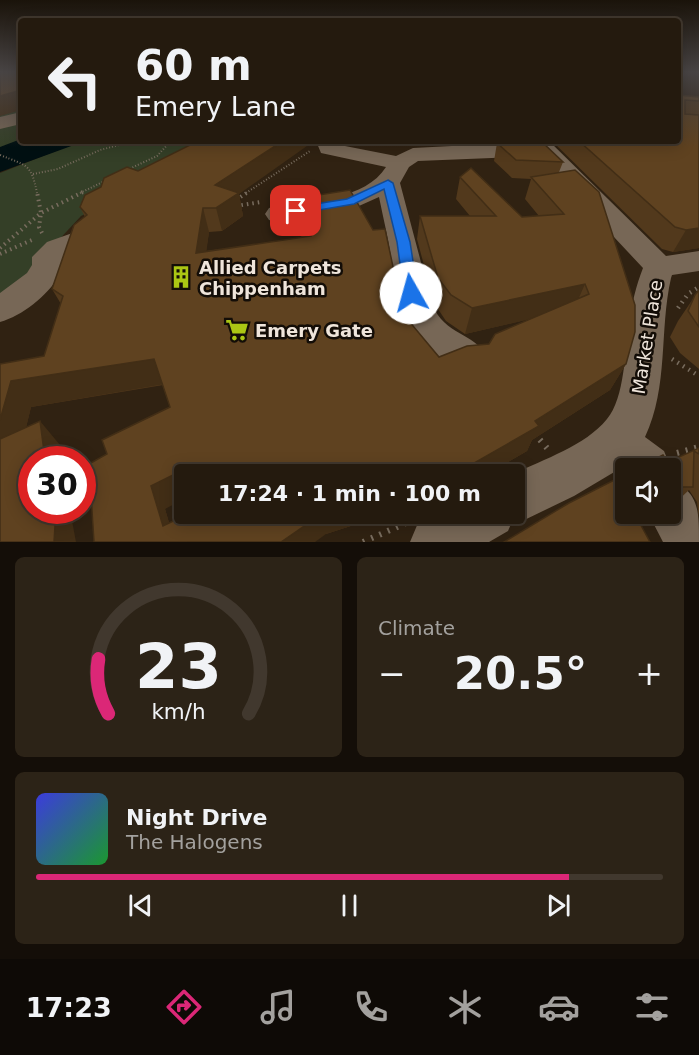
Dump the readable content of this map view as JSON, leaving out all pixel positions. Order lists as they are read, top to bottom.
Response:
{
  "streets": {
    "street": ["Market Place"]
  },
  "places": {
    "building": ["Allied Carpets Chippenham"],
    "supermarket": ["Emery Gate"]
  },
  "page": {
    "turn": ["60 m", "Emery Lane"],
    "limit": "30",
    "trip": "17:24 · 1 min · 100 m",
    "tile": "Climate",
    "heat": ["−", "20.5°", "+"],
    "song": ["Night Drive", "The Halogens"],
    "tabs": "17:23",
    "gauge": ["23", "km/h"]
  }
}
